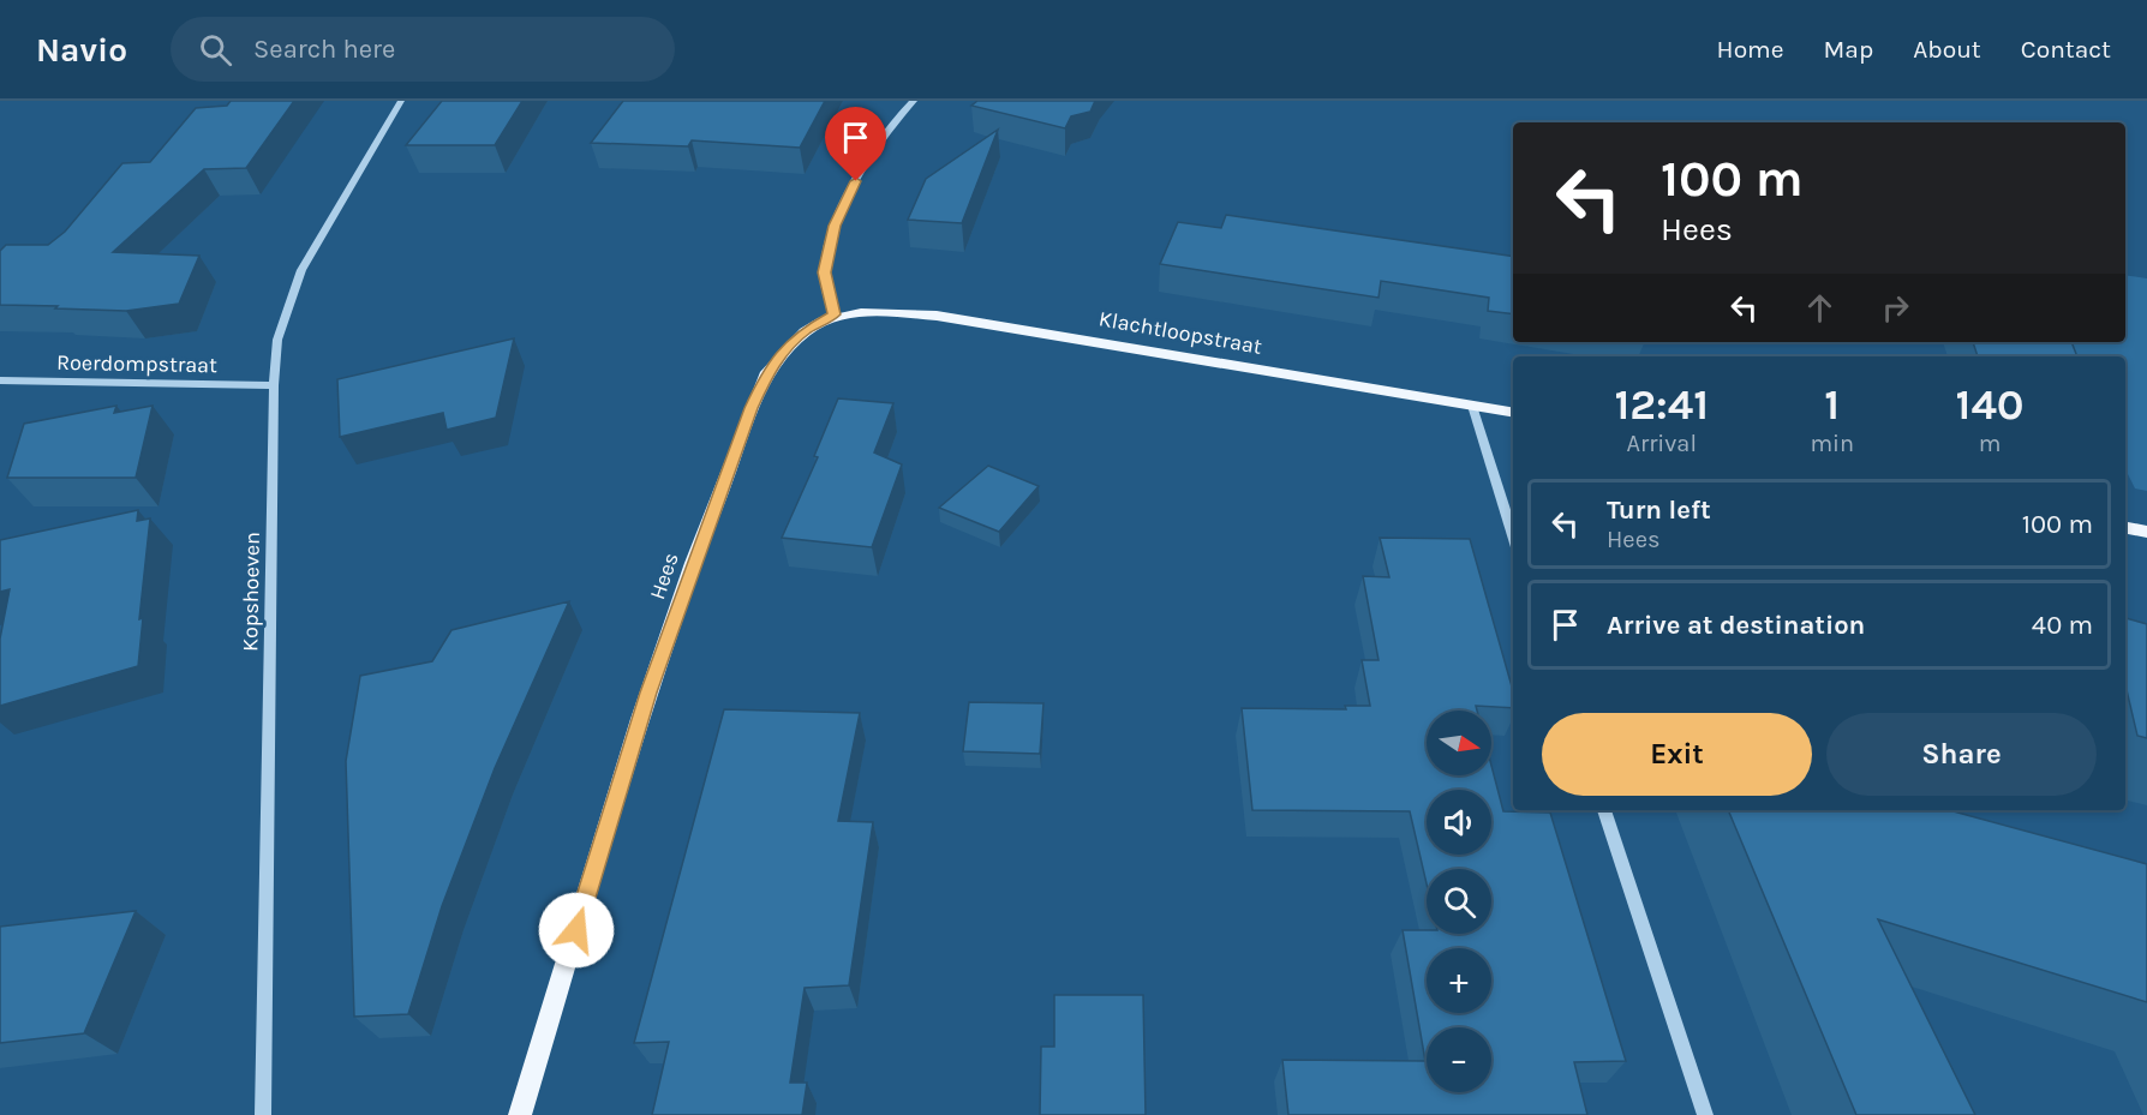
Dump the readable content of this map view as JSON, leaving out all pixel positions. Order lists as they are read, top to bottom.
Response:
{
  "streets": {
    "main road": ["Klachtloopstraat", "Hees"],
    "street": ["Roerdompstraat", "Kopshoeven"]
  },
  "crossings": [
    ["Klachtloopstraat", "Hees"],
    ["Roerdompstraat", "Kopshoeven"]
  ],
  "north": "right",
  "page": {
    "header": "Navio",
    "search": "Search here",
    "nav": [
      "Home",
      "Map",
      "About",
      "Contact"
    ],
    "turn": ["100 m", "Hees"],
    "eta": [
      "12:41",
      "Arrival",
      "1",
      "min",
      "140",
      "m"
    ],
    "list": [
      {
        "name": "Turn left",
        "note": "Hees",
        "value": "100 m"
      },
      {
        "name": "Arrive at destination",
        "value": "40 m"
      }
    ],
    "buttons": ["Exit", "Share"],
    "map_buttons": ["+", "−"]
  }
}
